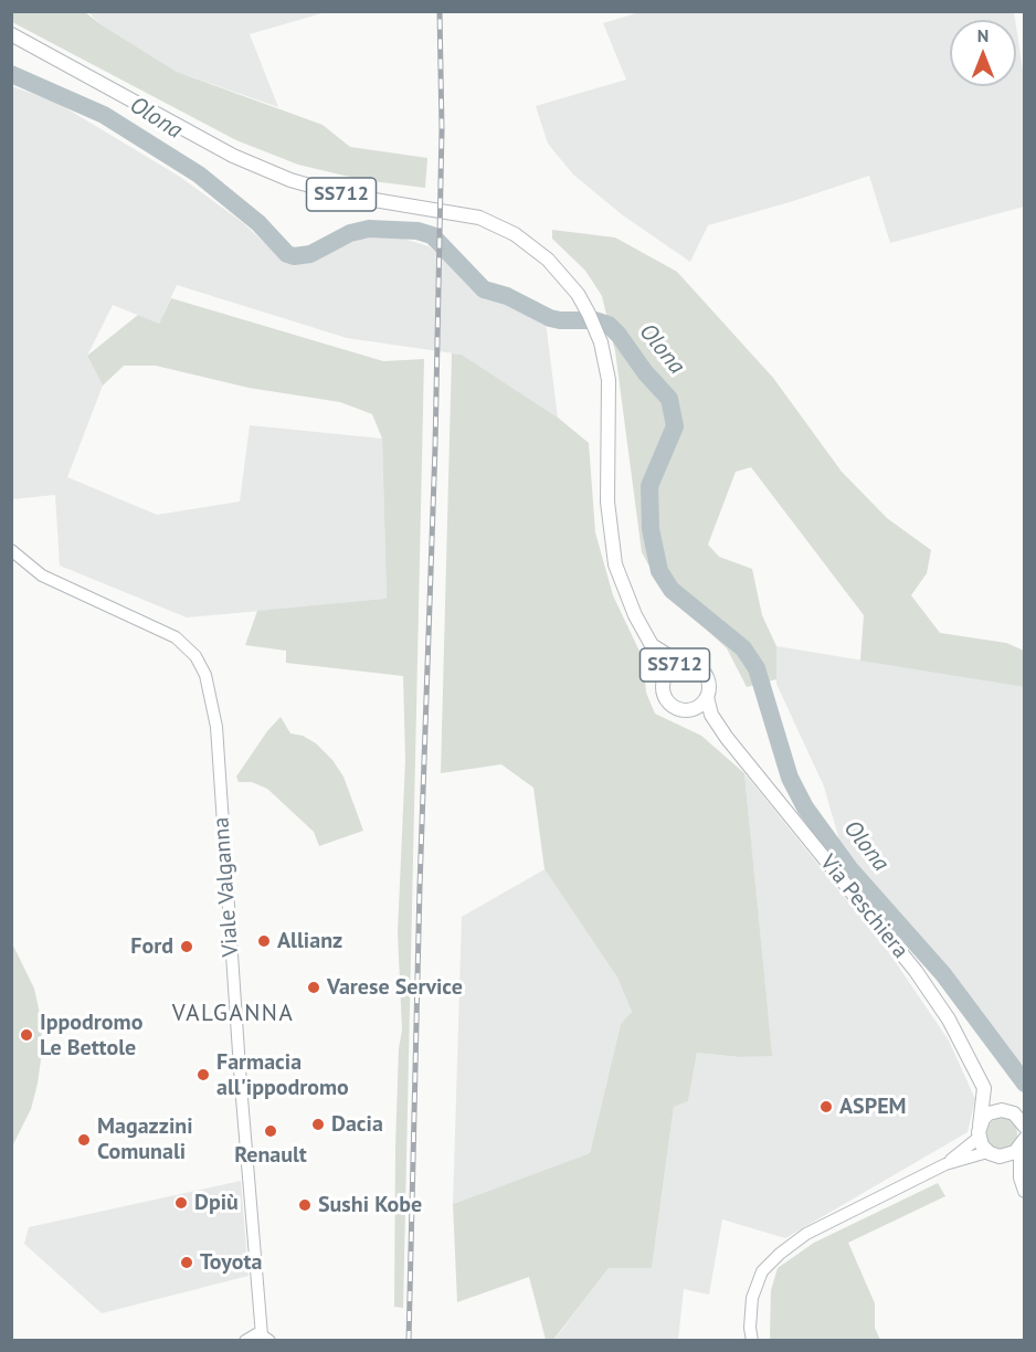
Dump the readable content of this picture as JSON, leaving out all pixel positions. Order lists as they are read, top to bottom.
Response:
{
  "streets": {
    "main road": ["SS712", "Viale Valganna", "Via Peschiera"]
  },
  "crossings": [
    ["SS712", "Via Peschiera"]
  ],
  "districts": ["VALGANNA"],
  "water": ["Olona"],
  "places": [
    "Allianz",
    "Ford",
    "Varese Service",
    "Ippodromo Le Bettole",
    "Farmacia all'ippodromo",
    "ASPEM",
    "Dacia",
    "Renault",
    "Magazzini Comunali",
    "Dpiù",
    "Sushi Kobe",
    "Toyota"
  ],
  "north": "top"
}
